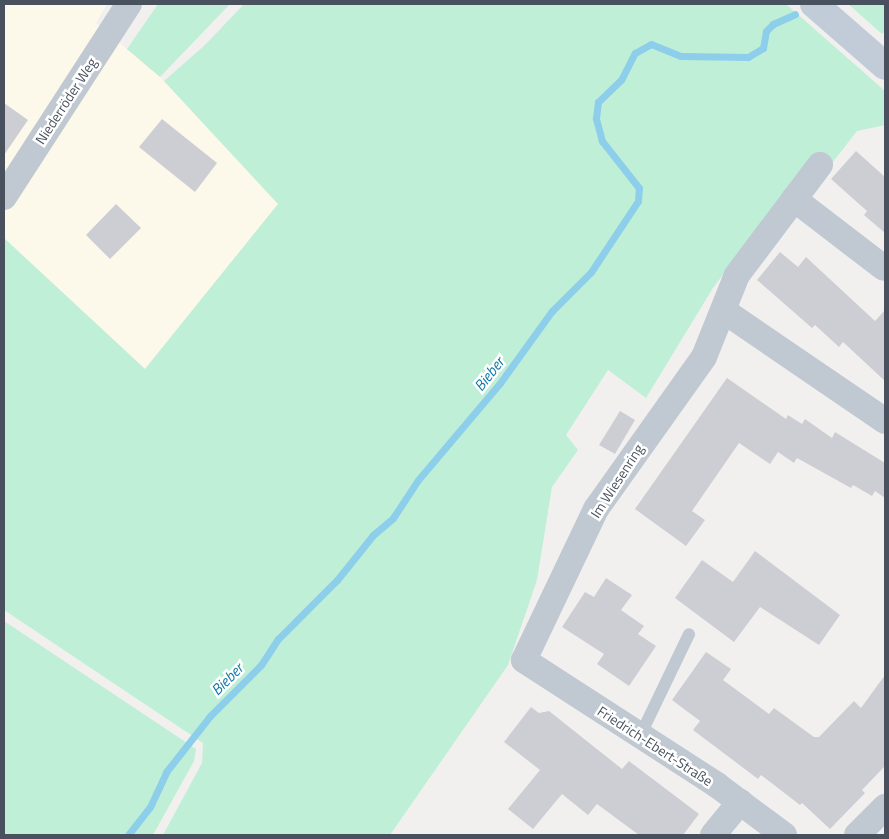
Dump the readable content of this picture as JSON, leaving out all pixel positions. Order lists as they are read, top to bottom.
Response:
{
  "streets": {
    "street": ["Niederröder Weg", "Im Wiesenring", "Friedrich-Ebert-Straße"]
  },
  "crossings": [
    ["Im Wiesenring", "Friedrich-Ebert-Straße"]
  ],
  "water": ["Bieber"]
}
